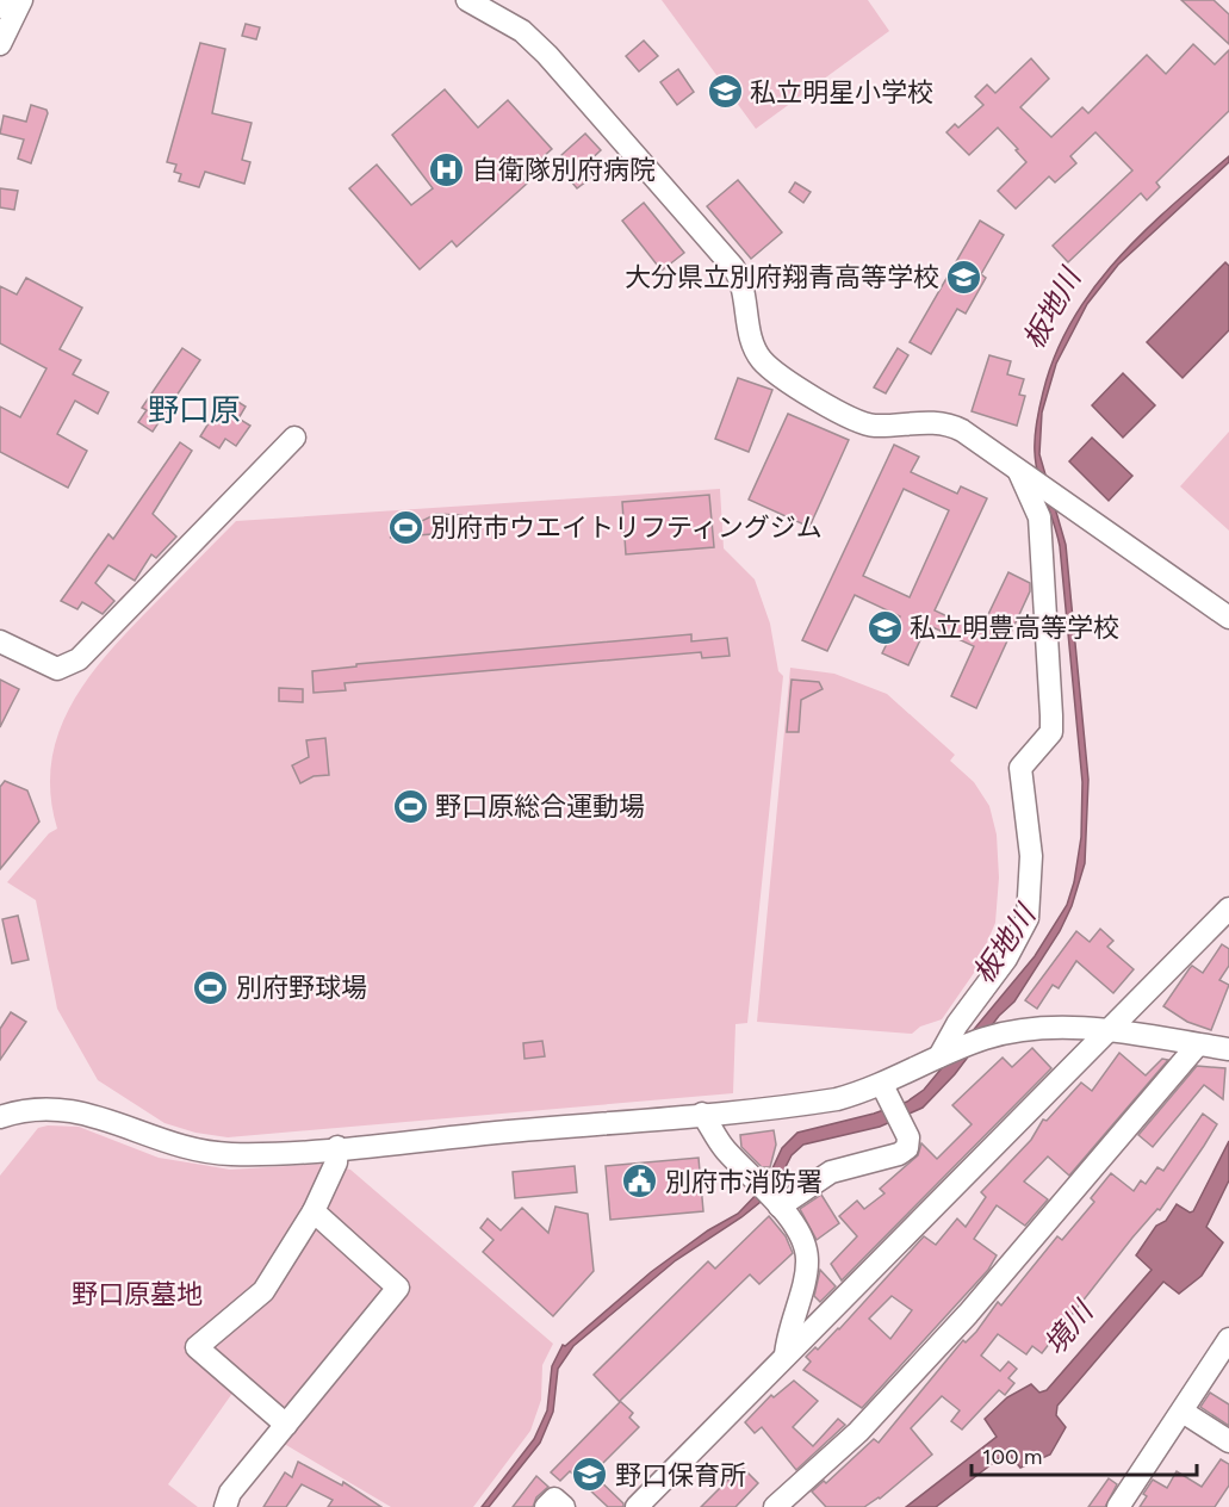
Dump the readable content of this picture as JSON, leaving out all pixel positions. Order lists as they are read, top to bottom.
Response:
{
  "districts": ["野口原"],
  "water": ["板地川", "境川"],
  "parks": ["野口原墓地"],
  "places": {
    "school or university": [
      "私立明星小学校",
      "大分県立別府翔青高等学校",
      "私立明豊高等学校",
      "野口保育所"
    ],
    "hospital": ["自衛隊別府病院"],
    "sports": ["別府市ウエイトリフティングジム", "野口原総合運動場", "別府野球場"],
    "public building": ["別府市消防署"]
  },
  "scale_bar": "100 m"
}
